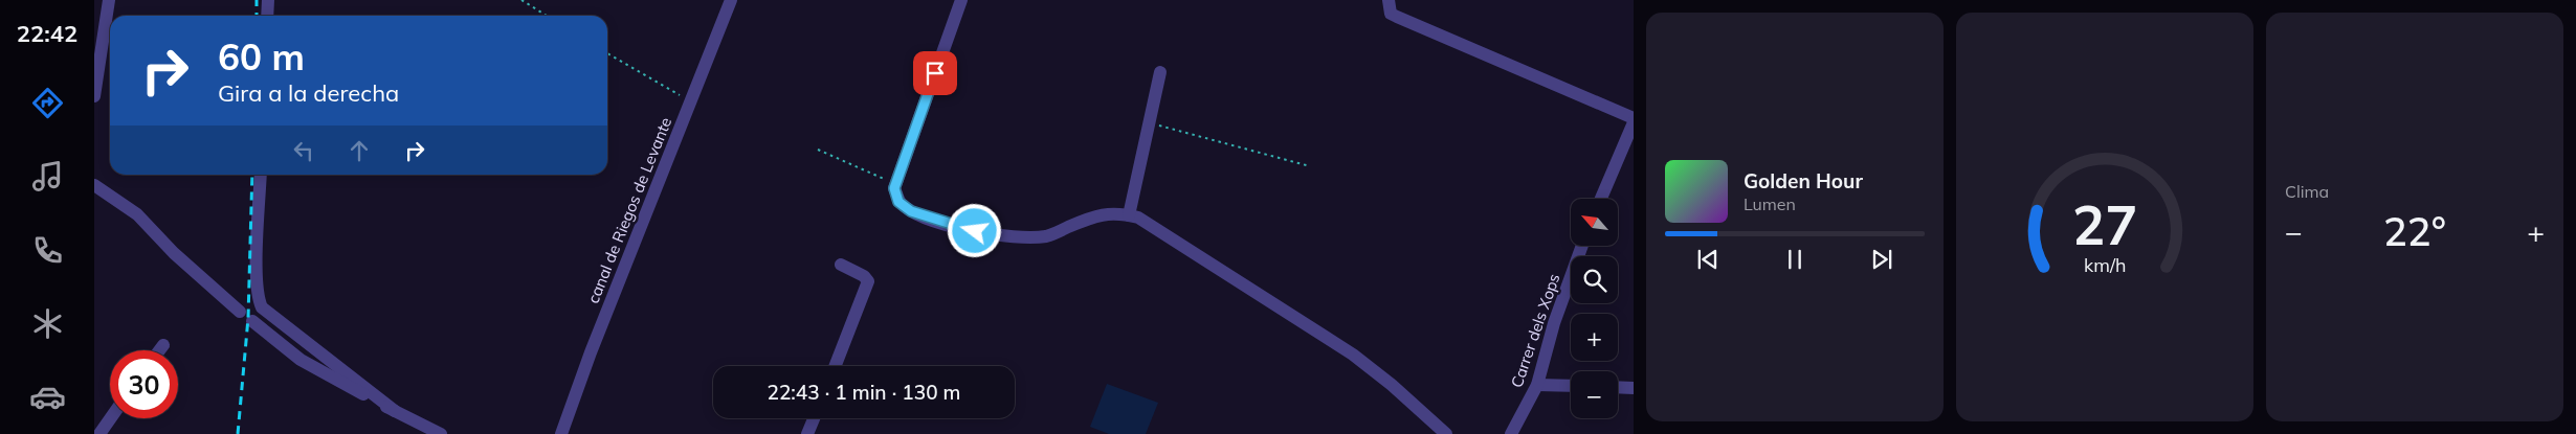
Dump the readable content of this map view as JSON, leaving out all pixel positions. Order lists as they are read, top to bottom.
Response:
{
  "streets": {
    "street": ["canal de Riegos de Levante", "Carrer dels Xops"]
  },
  "north": "top left",
  "page": {
    "tabs": "22:42",
    "tile": "Clima",
    "turn": ["60 m", "Gira a la derecha"],
    "song": ["Golden Hour", "Lumen"],
    "map_buttons": ["+", "−"],
    "heat": ["−", "22°", "+"],
    "limit": "30",
    "trip": "22:43 · 1 min · 130 m",
    "gauge": ["27", "km/h"]
  }
}
